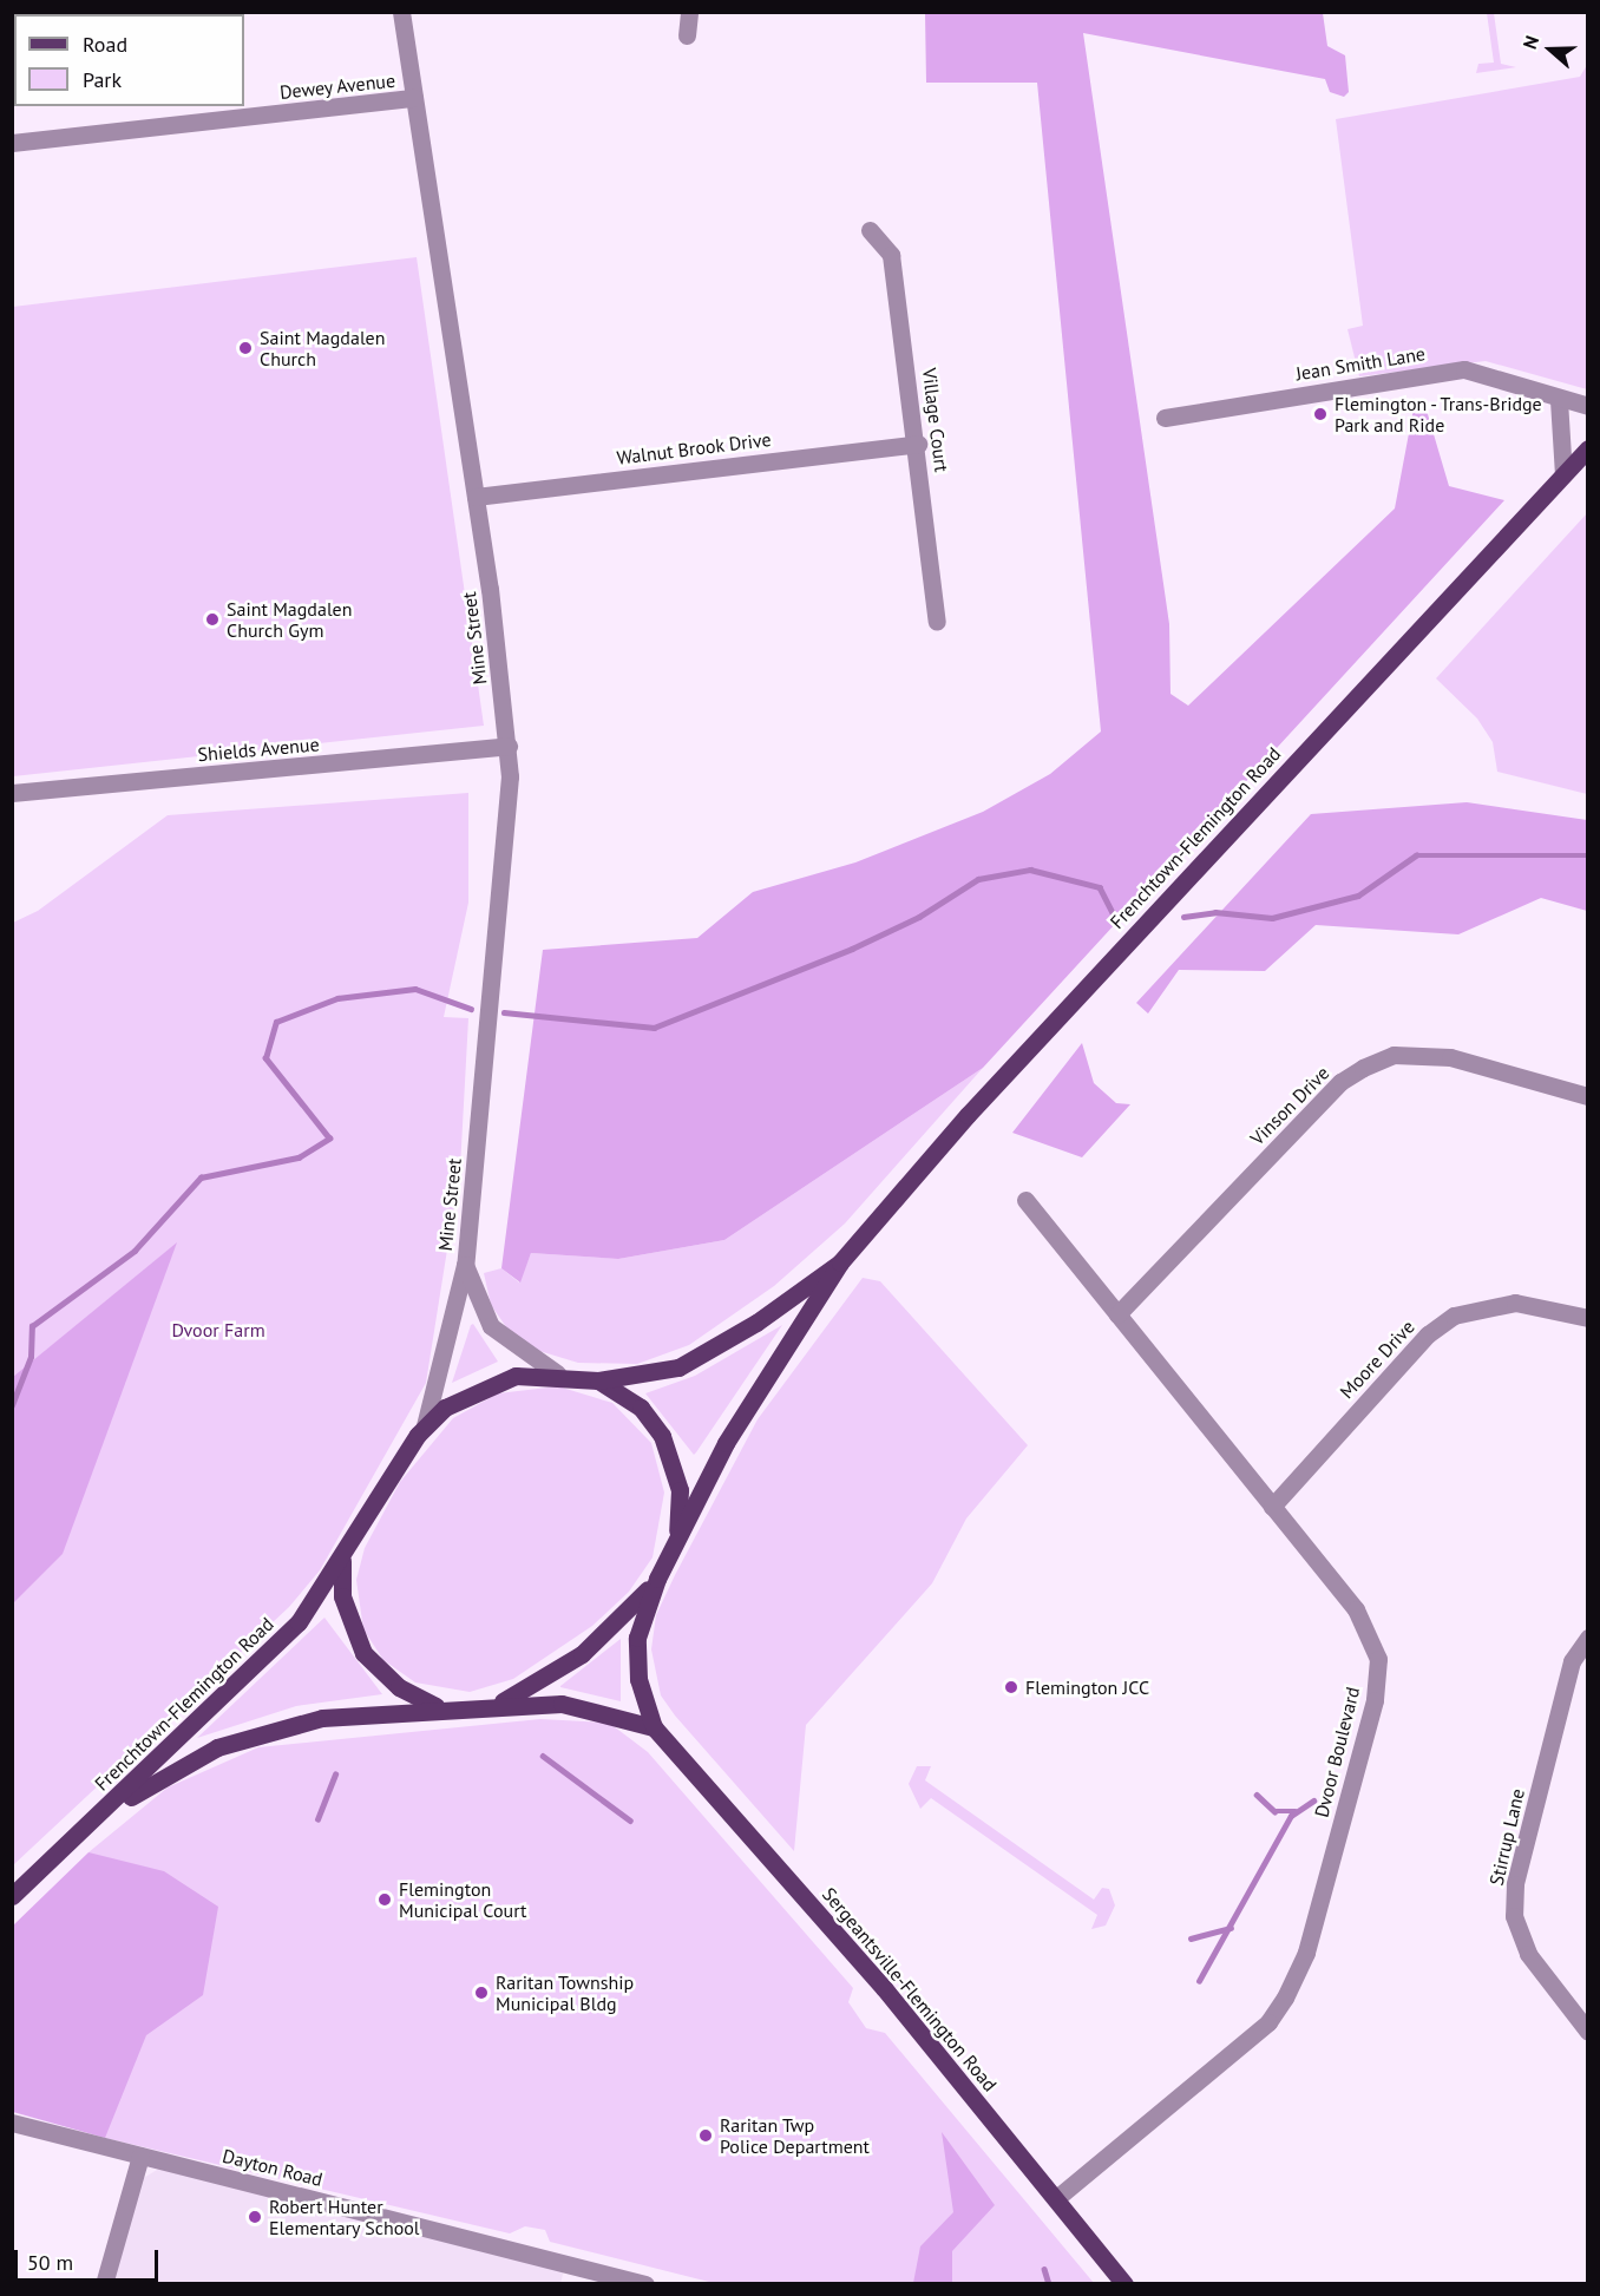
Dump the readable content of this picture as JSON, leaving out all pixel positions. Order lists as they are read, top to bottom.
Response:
{
  "streets": {
    "main road": ["Frenchtown-Flemington Road", "Sergeantsville-Flemington Road"],
    "street": [
      "Dewey Avenue",
      "Jean Smith Lane",
      "Village Court",
      "Walnut Brook Drive",
      "Mine Street",
      "Shields Avenue",
      "Vinson Drive",
      "Moore Drive",
      "Dvoor Boulevard",
      "Stirrup Lane",
      "Dayton Road"
    ]
  },
  "crossings": [
    ["Dewey Avenue", "Mine Street"],
    ["Village Court", "Walnut Brook Drive"],
    ["Walnut Brook Drive", "Mine Street"],
    ["Mine Street", "Shields Avenue"],
    ["Mine Street", "Frenchtown-Flemington Road"],
    ["Frenchtown-Flemington Road", "Sergeantsville-Flemington Road"],
    ["Vinson Drive", "Dvoor Boulevard"],
    ["Moore Drive", "Dvoor Boulevard"],
    ["Dvoor Boulevard", "Sergeantsville-Flemington Road"]
  ],
  "parks": ["Dvoor Farm"],
  "places": [
    "Saint Magdalen Church",
    "Flemington - Trans-Bridge Park and Ride",
    "Saint Magdalen Church Gym",
    "Flemington JCC",
    "Flemington Municipal Court",
    "Raritan Township Municipal Bldg",
    "Raritan Twp Police Department",
    "Robert Hunter Elementary School"
  ],
  "legend": ["Road", "Park"],
  "scale_bar": "50 m",
  "north": "left"
}
